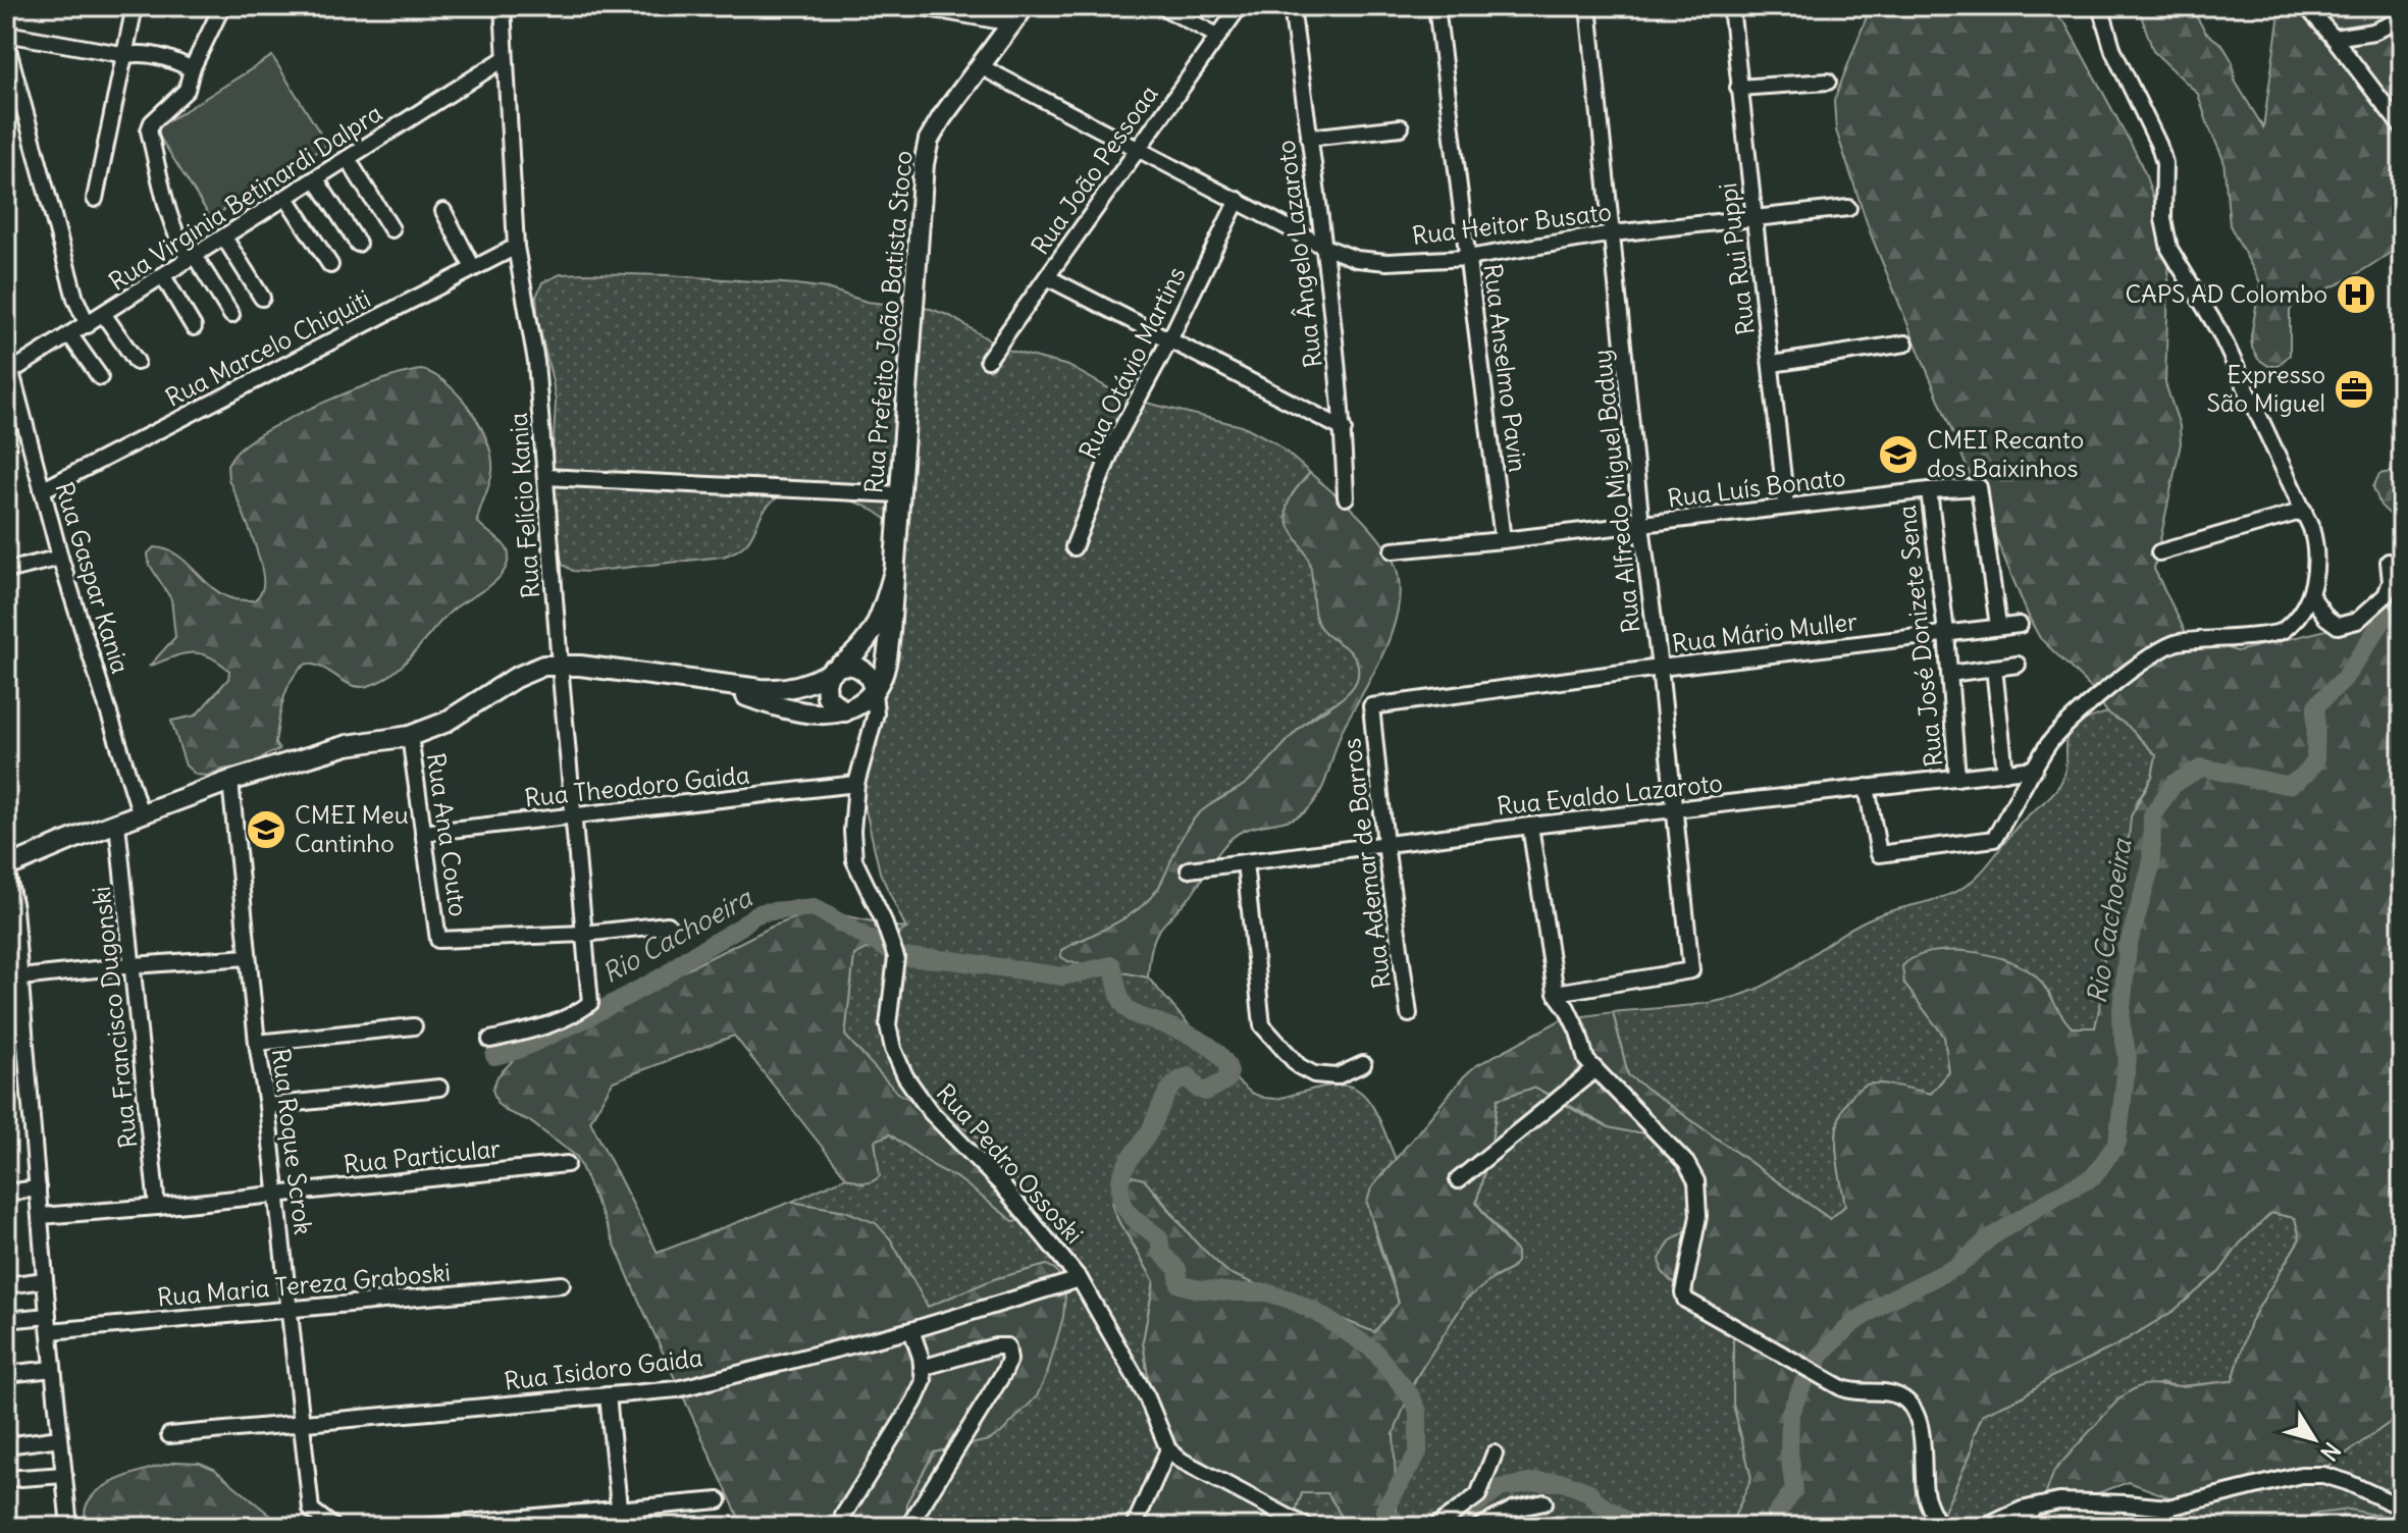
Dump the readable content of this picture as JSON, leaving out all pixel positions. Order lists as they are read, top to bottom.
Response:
{
  "streets": {
    "main road": ["Rua Prefeito João Batista Stoco"],
    "street": [
      "Rua João Pessoaa",
      "Rua Virginia Betinardi Dalpra",
      "Rua Heitor Busato",
      "Rua Ângelo Lazaroto",
      "Rua Rui Puppi",
      "Rua Marcelo Chiquiti",
      "Rua Otávio Martins",
      "Rua Anselmo Pavin",
      "Rua Luís Bonato",
      "Rua Alfredo Miguel Baduy",
      "Rua Felício Kania",
      "Rua Gaspar Kania",
      "Rua Mário Muller",
      "Rua José Donizete Sena",
      "Rua Theodoro Gaida",
      "Rua Evaldo Lazaroto",
      "Rua Ana Couto",
      "Rua Ademar de Barros",
      "Rua Francisco Dugonski",
      "Rua Roque Scrok",
      "Rua Particular",
      "Rua Pedro Ossoski",
      "Rua Maria Tereza Graboski",
      "Rua Isidoro Gaida"
    ]
  },
  "crossings": [
    ["Rua João Pessoaa", "Rua Heitor Busato"],
    ["Rua Virginia Betinardi Dalpra", "Rua Felício Kania"],
    ["Rua Virginia Betinardi Dalpra", "Rua Gaspar Kania"],
    ["Rua Heitor Busato", "Rua Ângelo Lazaroto"],
    ["Rua Heitor Busato", "Rua Rui Puppi"],
    ["Rua Heitor Busato", "Rua Prefeito João Batista Stoco"],
    ["Rua Heitor Busato", "Rua Otávio Martins"],
    ["Rua Heitor Busato", "Rua Anselmo Pavin"],
    ["Rua Heitor Busato", "Rua Alfredo Miguel Baduy"],
    ["Rua Rui Puppi", "Rua Luís Bonato"],
    ["Rua Prefeito João Batista Stoco", "Rua Felício Kania"],
    ["Rua Prefeito João Batista Stoco", "Rua Gaspar Kania"],
    ["Rua Prefeito João Batista Stoco", "Rua Ana Couto"],
    ["Rua Prefeito João Batista Stoco", "Rua Francisco Dugonski"],
    ["Rua Prefeito João Batista Stoco", "Rua Roque Scrok"],
    ["Rua Prefeito João Batista Stoco", "Rua Pedro Ossoski"],
    ["Rua Marcelo Chiquiti", "Rua Felício Kania"],
    ["Rua Marcelo Chiquiti", "Rua Gaspar Kania"],
    ["Rua Anselmo Pavin", "Rua Luís Bonato"],
    ["Rua Luís Bonato", "Rua Alfredo Miguel Baduy"],
    ["Rua Luís Bonato", "Rua Mário Muller"],
    ["Rua Luís Bonato", "Rua José Donizete Sena"],
    ["Rua Alfredo Miguel Baduy", "Rua Mário Muller"],
    ["Rua Alfredo Miguel Baduy", "Rua Evaldo Lazaroto"],
    ["Rua Felício Kania", "Rua Theodoro Gaida"],
    ["Rua Felício Kania", "Rua Ana Couto"],
    ["Rua Mário Muller", "Rua José Donizete Sena"],
    ["Rua Mário Muller", "Rua Ademar de Barros"],
    ["Rua José Donizete Sena", "Rua Evaldo Lazaroto"],
    ["Rua Theodoro Gaida", "Rua Ana Couto"],
    ["Rua Theodoro Gaida", "Rua Pedro Ossoski"],
    ["Rua Evaldo Lazaroto", "Rua Ademar de Barros"],
    ["Rua Francisco Dugonski", "Rua Particular"],
    ["Rua Roque Scrok", "Rua Particular"],
    ["Rua Roque Scrok", "Rua Maria Tereza Graboski"],
    ["Rua Roque Scrok", "Rua Isidoro Gaida"],
    ["Rua Pedro Ossoski", "Rua Isidoro Gaida"]
  ],
  "water": ["Rio Cachoeira"],
  "places": {
    "hospital": ["CAPS AD Colombo"],
    "office": ["Expresso São Miguel"],
    "school or university": ["CMEI Recanto dos Baixinhos", "CMEI Meu Cantinho"]
  },
  "north": "bottom right"
}
